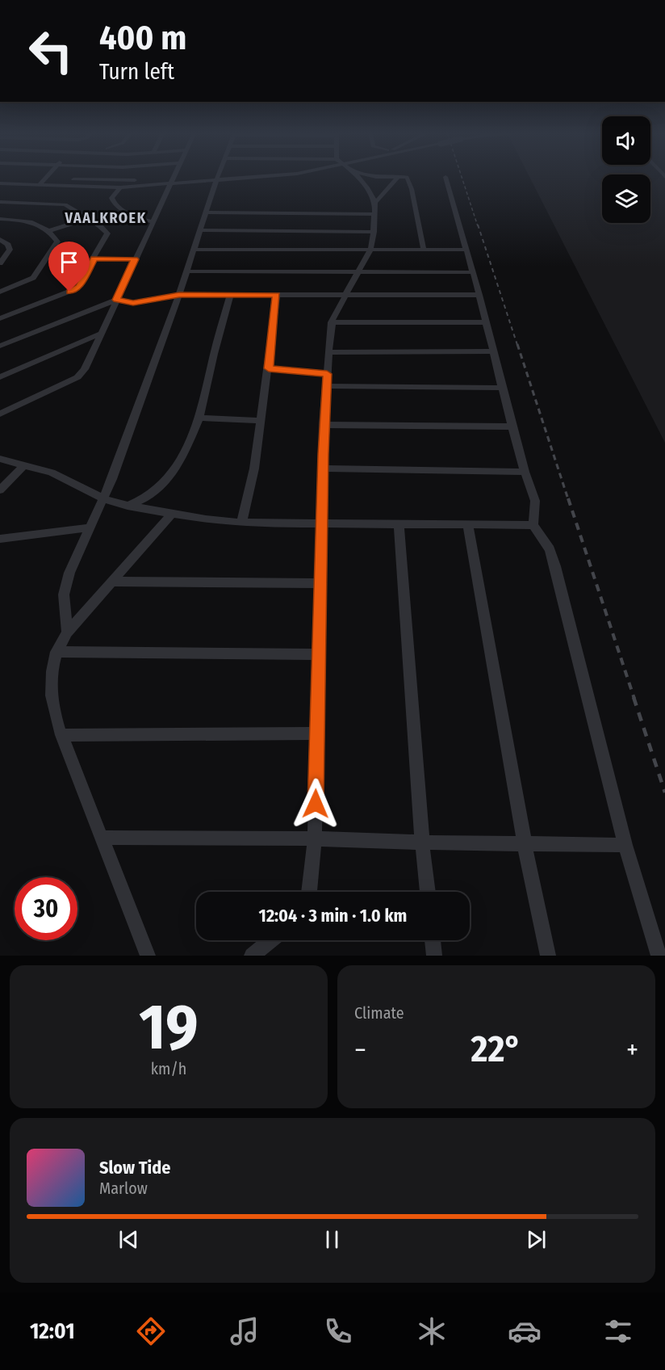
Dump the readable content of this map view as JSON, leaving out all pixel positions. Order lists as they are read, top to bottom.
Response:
{
  "districts": ["VAALKROEK"],
  "page": {
    "turn": ["400 m", "Turn left"],
    "limit": "30",
    "trip": "12:04 · 3 min · 1.0 km",
    "tile": [
      ["19", "km/h"],
      "Climate"
    ],
    "heat": ["−", "22°", "+"],
    "song": ["Slow Tide", "Marlow"],
    "tabs": "12:01"
  }
}
